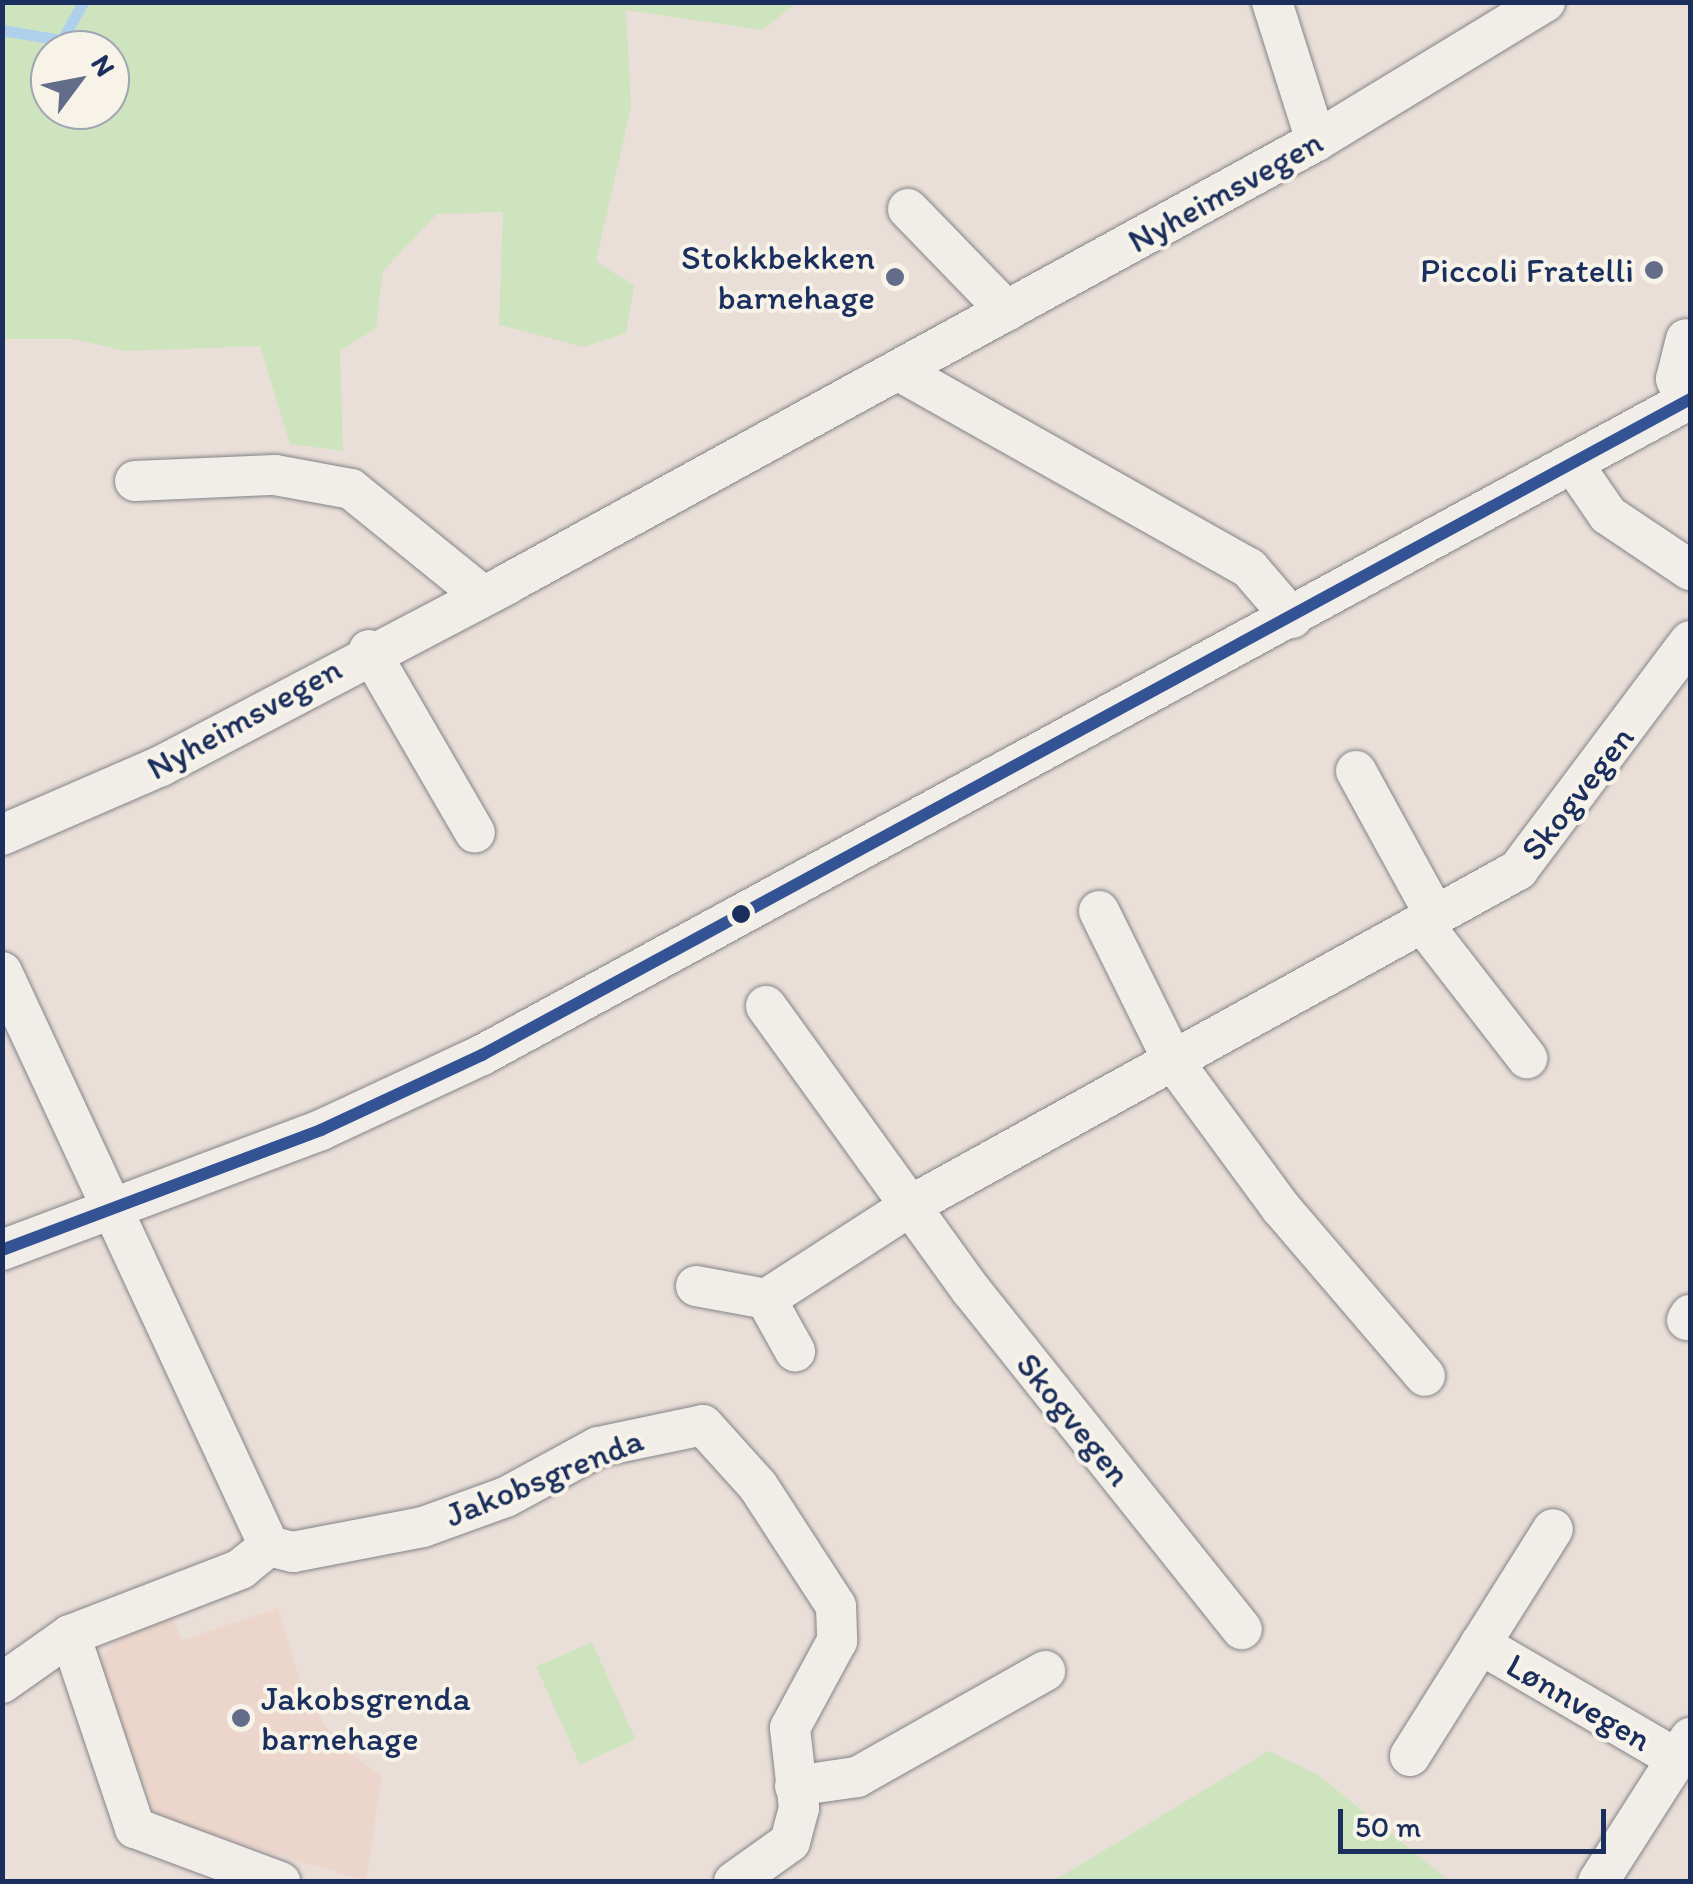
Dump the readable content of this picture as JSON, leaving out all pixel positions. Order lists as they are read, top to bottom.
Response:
{
  "streets": {
    "street": [
      "Nyheimsvegen",
      "Skogvegen",
      "Jakobsgrenda",
      "Lønnvegen"
    ]
  },
  "places": ["Piccoli Fratelli", "Stokkbekken barnehage", "Jakobsgrenda barnehage"],
  "scale_bar": "50 m",
  "north": "top right"
}
